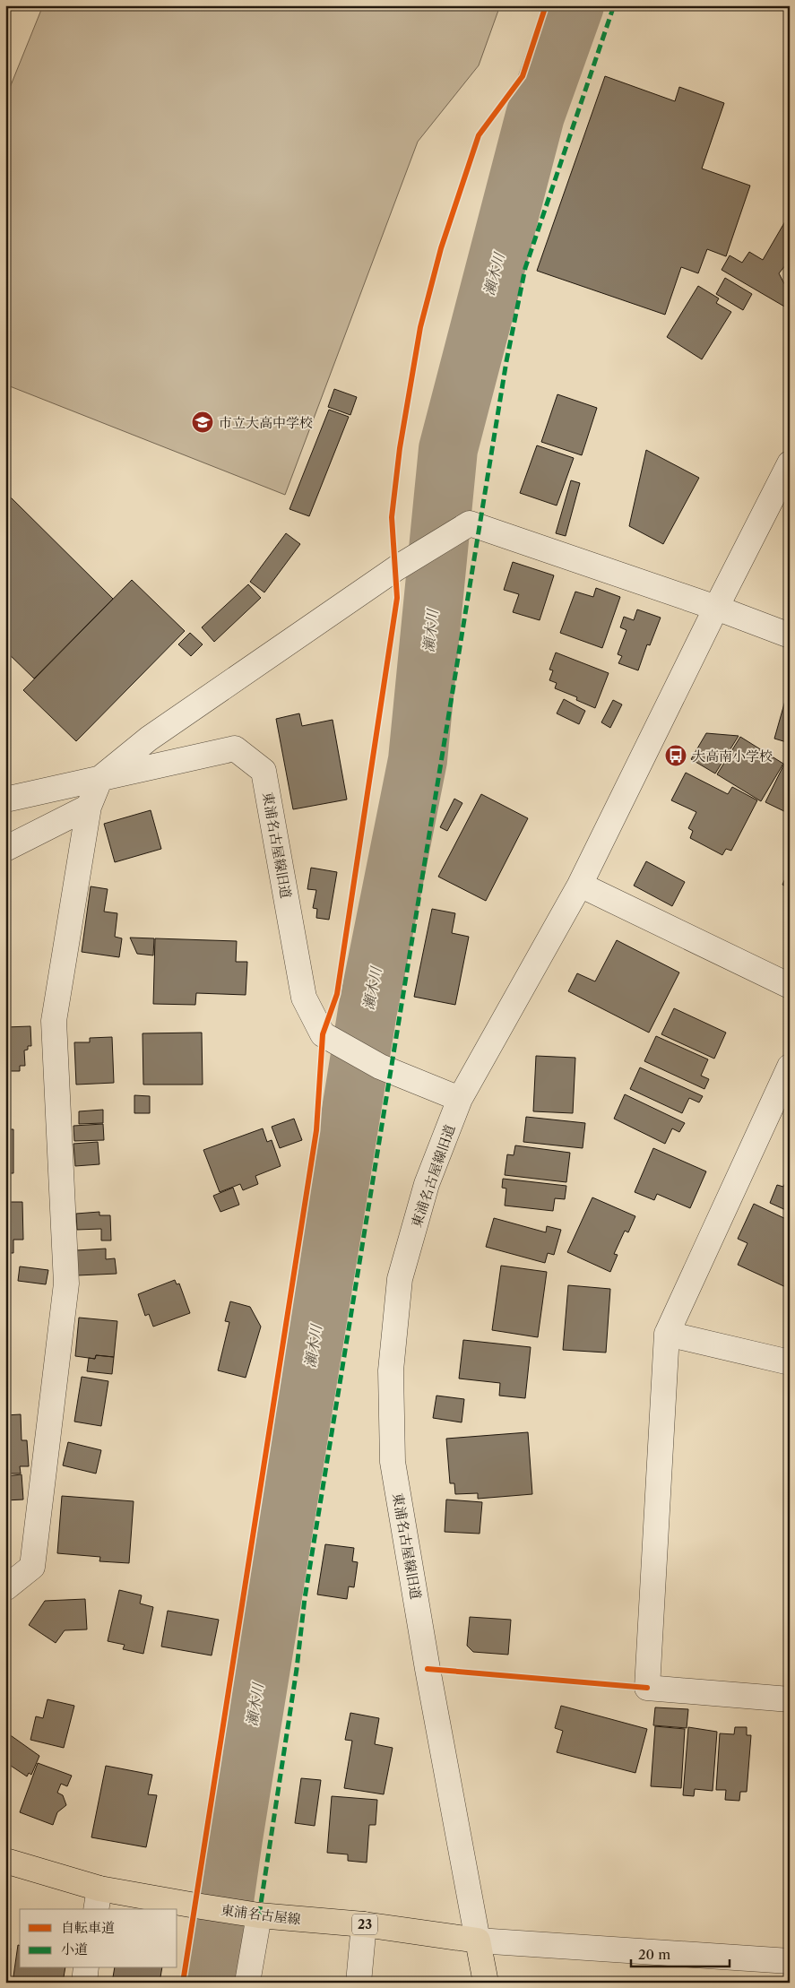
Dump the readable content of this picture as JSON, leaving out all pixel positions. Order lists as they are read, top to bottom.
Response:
{
  "streets": {
    "main road": ["東浦名古屋線", "23"],
    "street": ["東浦名古屋線旧道"]
  },
  "crossings": [
    ["東浦名古屋線旧道", "東浦名古屋線"]
  ],
  "water": ["瀬木川"],
  "places": {
    "school or university": ["市立大高中学校"],
    "bus stop": ["大高南小学校"]
  },
  "legend": ["自転車道", "小道"],
  "scale_bar": "20 m"
}
